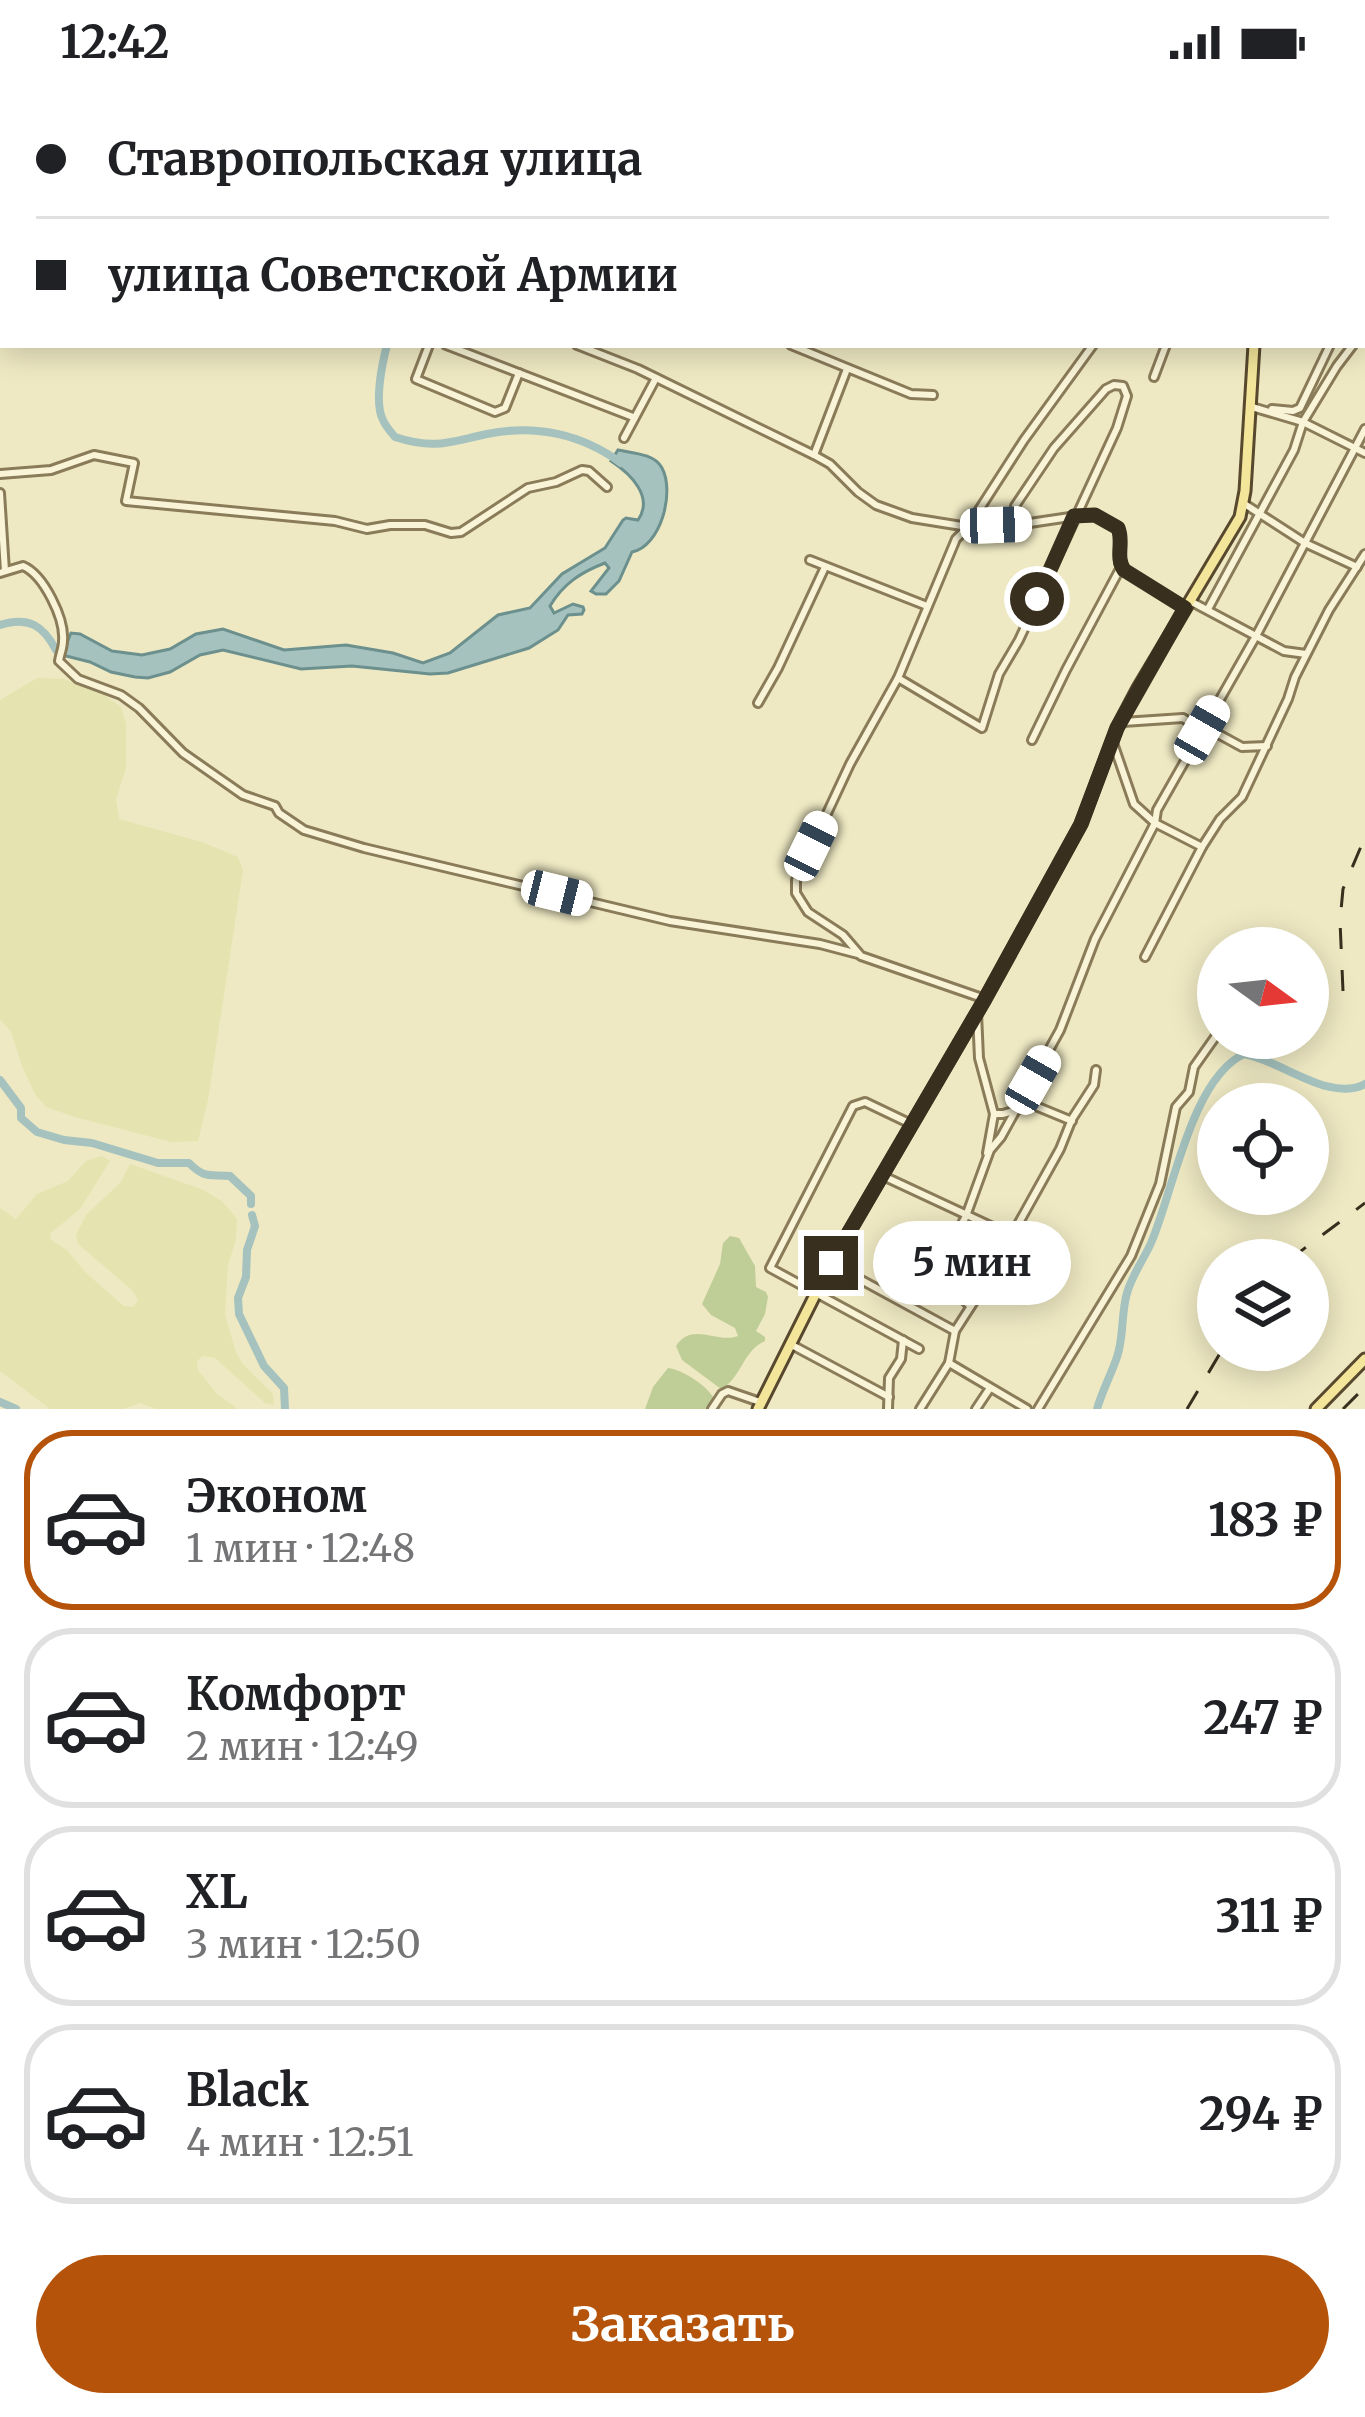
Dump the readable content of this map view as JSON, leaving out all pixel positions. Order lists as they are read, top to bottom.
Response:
{
  "north": "right",
  "page": {
    "status": "12:42",
    "banner": ["Ставропольская улица", "улица Советской Армии"],
    "bubble": "5 мин",
    "list": [
      {
        "name": "Эконом",
        "note": "1 мин · 12:48",
        "value": "183 ₽"
      },
      {
        "name": "Комфорт",
        "note": "2 мин · 12:49",
        "value": "247 ₽"
      },
      {
        "name": "XL",
        "note": "3 мин · 12:50",
        "value": "311 ₽"
      },
      {
        "name": "Black",
        "note": "4 мин · 12:51",
        "value": "294 ₽"
      }
    ],
    "buttons": "Заказать"
  }
}
